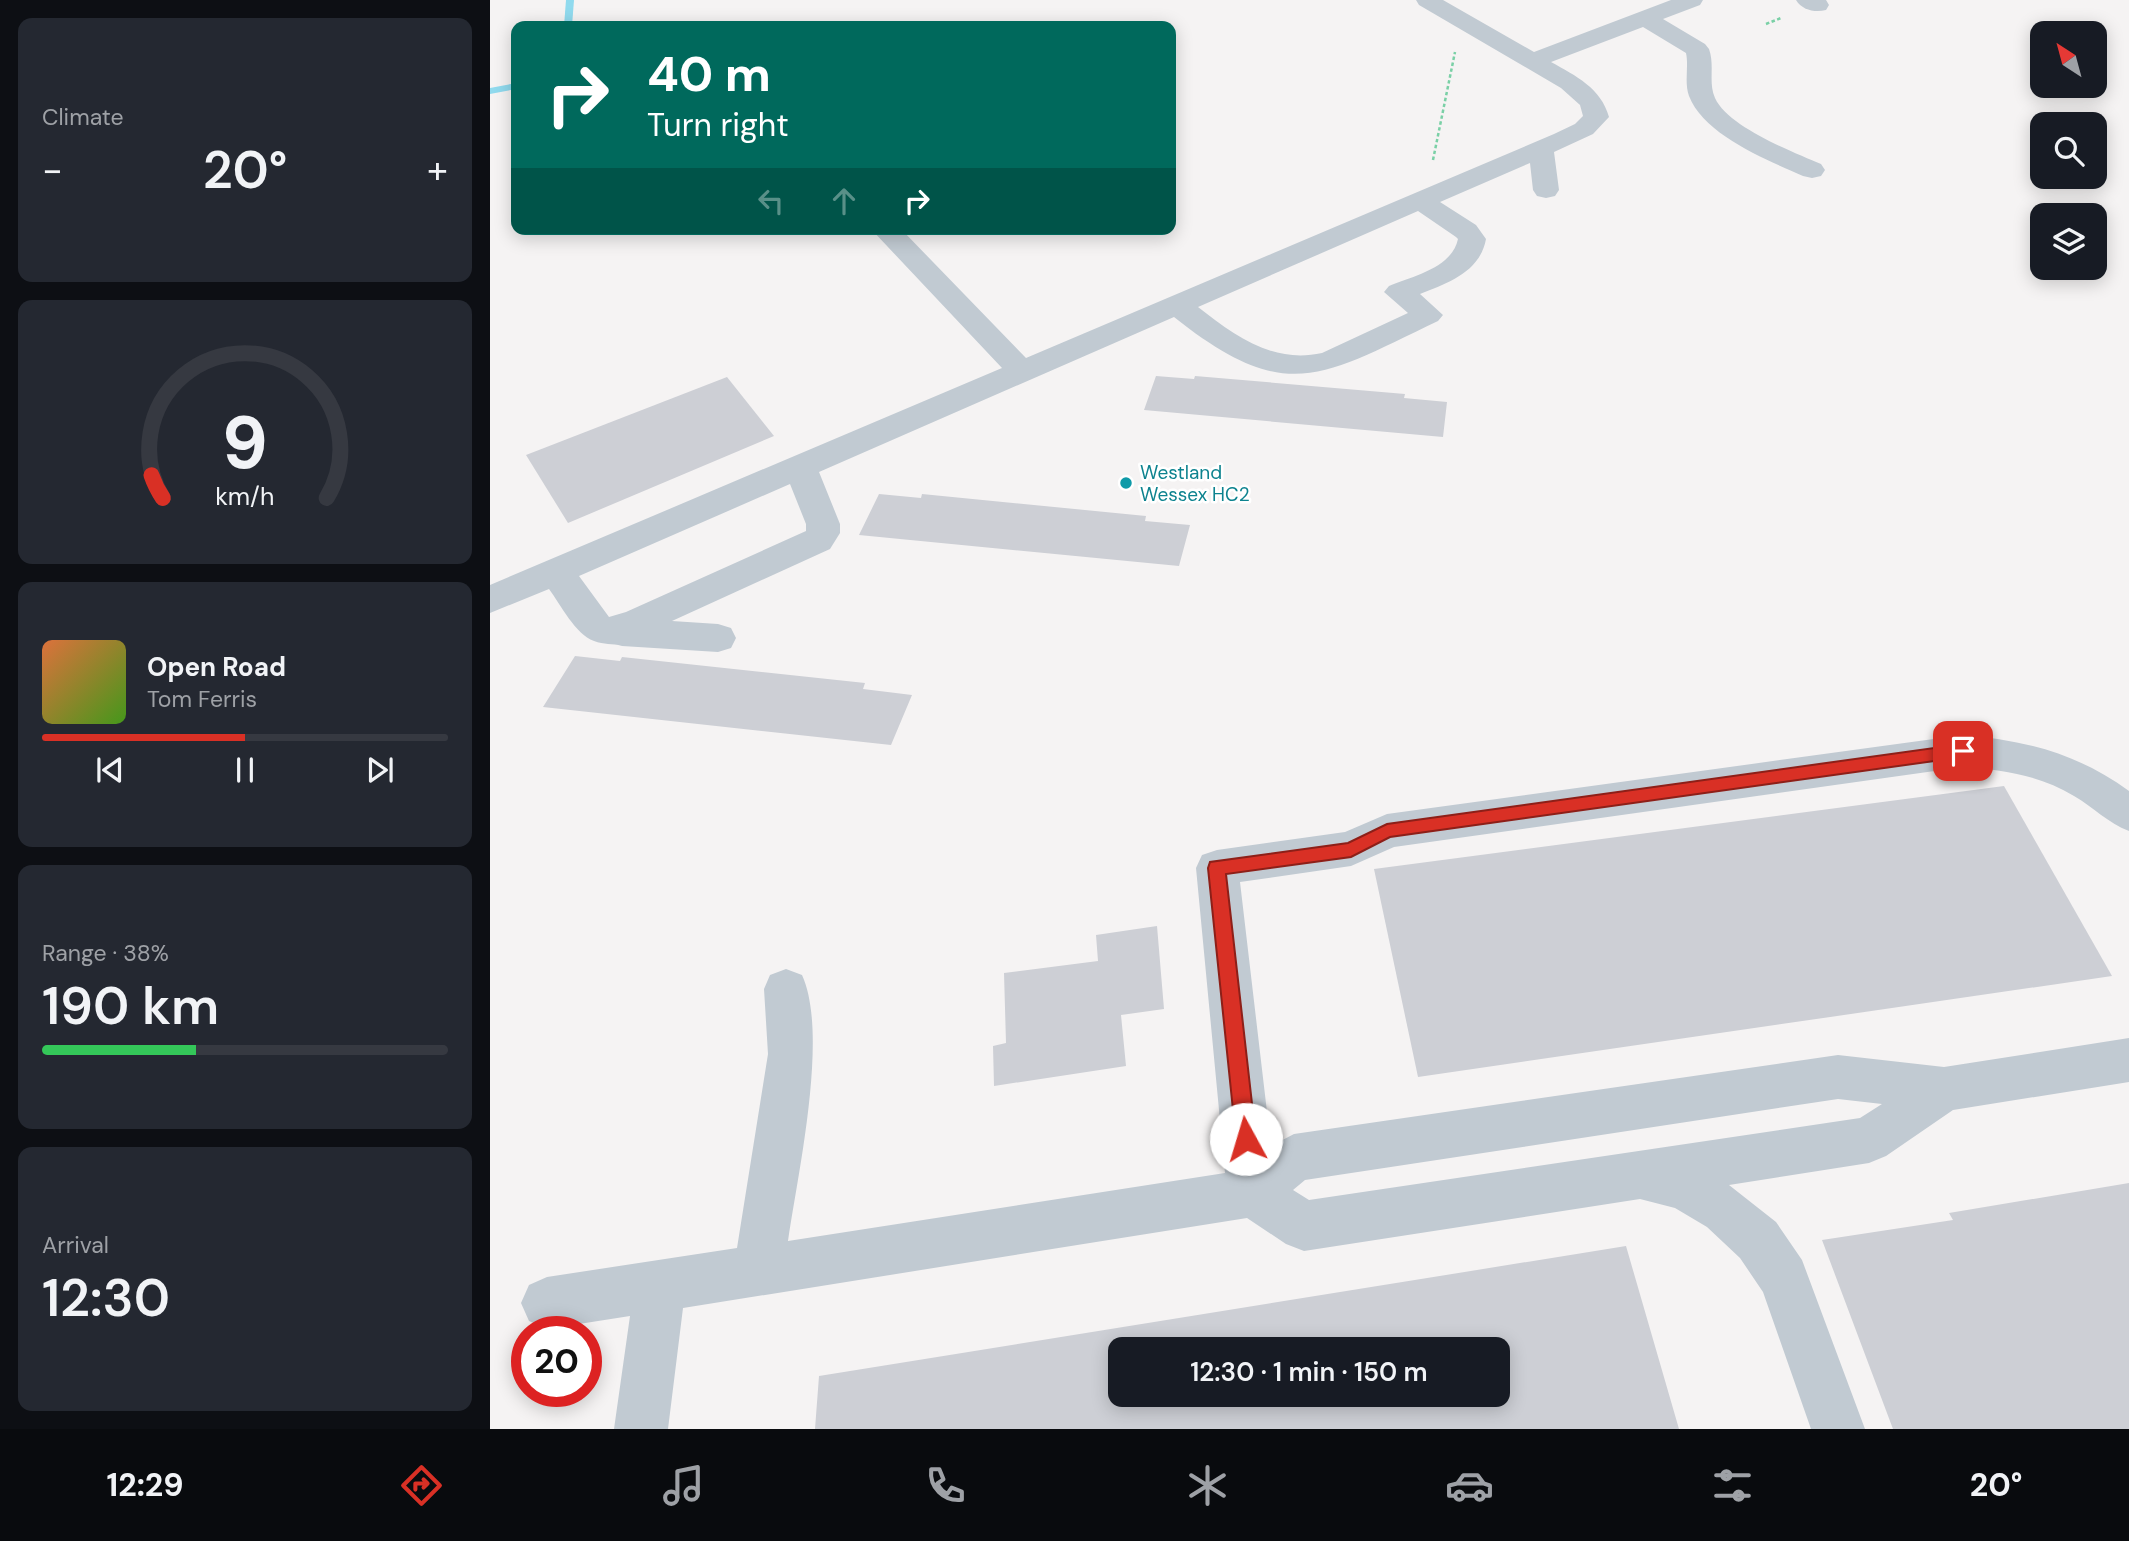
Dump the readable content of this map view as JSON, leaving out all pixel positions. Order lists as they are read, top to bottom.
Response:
{
  "places": ["Westland Wessex HC2"],
  "north": "top left",
  "page": {
    "tile": [
      "Climate",
      ["Range · 38%", "190 km"],
      ["Arrival", "12:30"]
    ],
    "turn": ["40 m", "Turn right"],
    "heat": ["−", "20°", "+"],
    "song": ["Open Road", "Tom Ferris"],
    "limit": "20",
    "trip": "12:30 · 1 min · 150 m",
    "tabs": ["12:29", "20°"],
    "gauge": ["9", "km/h"]
  }
}
